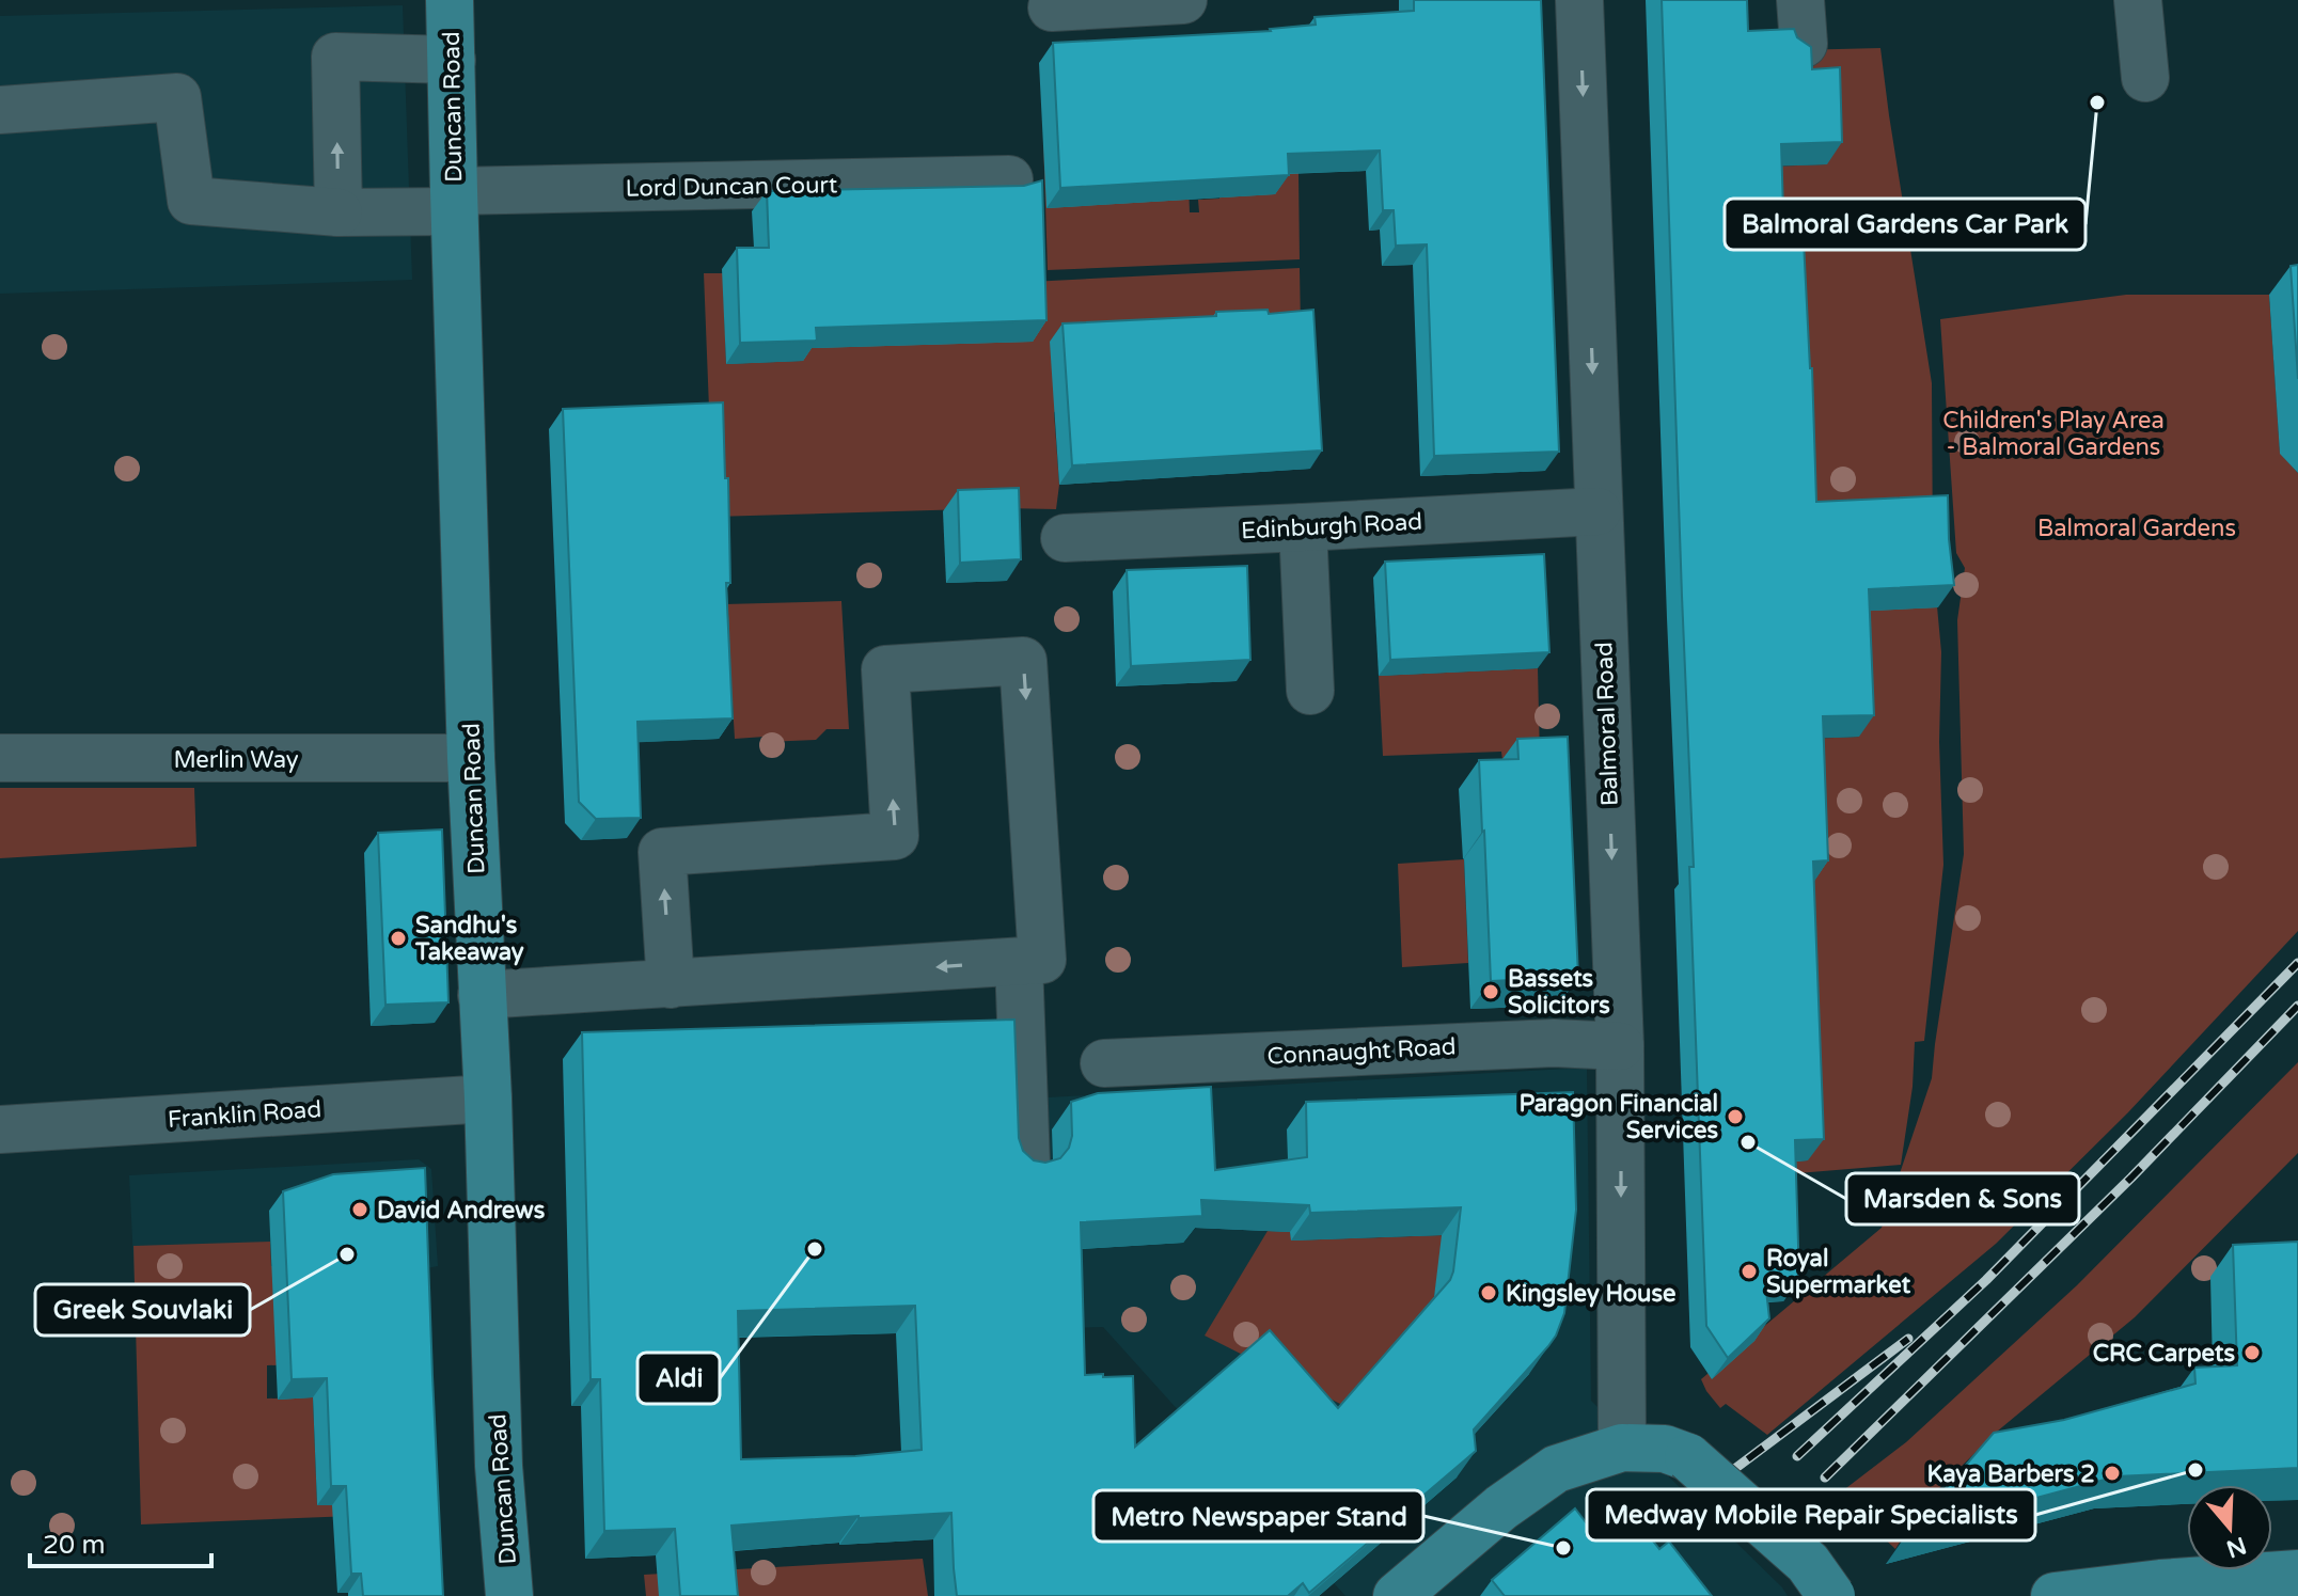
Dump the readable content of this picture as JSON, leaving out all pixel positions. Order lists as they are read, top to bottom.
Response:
{
  "streets": {
    "main road": ["Duncan Road"],
    "street": [
      "Lord Duncan Court",
      "Edinburgh Road",
      "Balmoral Road",
      "Merlin Way",
      "Connaught Road",
      "Franklin Road"
    ]
  },
  "crossings": [
    ["Duncan Road", "Lord Duncan Court"],
    ["Duncan Road", "Merlin Way"],
    ["Duncan Road", "Franklin Road"],
    ["Edinburgh Road", "Balmoral Road"],
    ["Balmoral Road", "Connaught Road"]
  ],
  "one_way": ["Balmoral Road"],
  "parks": ["Children's Play Area - Balmoral Gardens", "Balmoral Gardens"],
  "places": [
    "Balmoral Gardens Car Park",
    "Sandhu's Takeaway",
    "Bassets Solicitors",
    "Paragon Financial Services",
    "Marsden & Sons",
    "David Andrews",
    "Aldi",
    "Greek Souvlaki",
    "Royal Supermarket",
    "Kingsley House",
    "CRC Carpets",
    "Medway Mobile Repair Specialists",
    "Kaya Barbers 2",
    "Metro Newspaper Stand"
  ],
  "scale_bar": "20 m",
  "north": "bottom"
}
